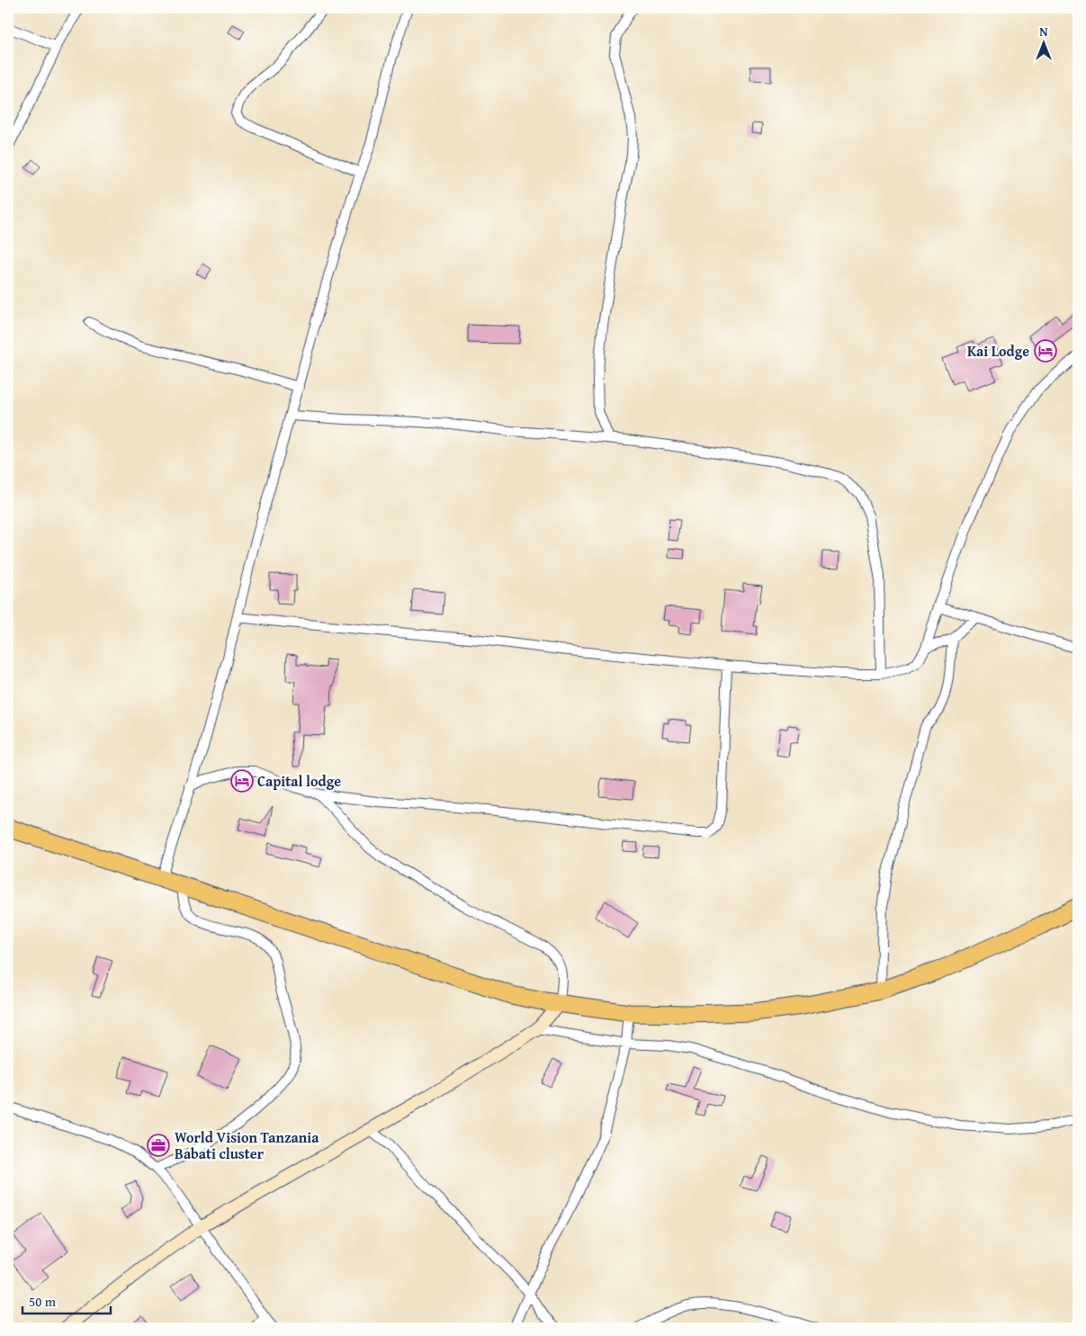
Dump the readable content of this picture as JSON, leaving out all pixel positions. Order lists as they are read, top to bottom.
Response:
{
  "places": {
    "hotel": ["Kai Lodge", "Capital lodge"],
    "office": ["World Vision Tanzania Babati cluster"]
  },
  "scale_bar": "50 m",
  "north": "top"
}
